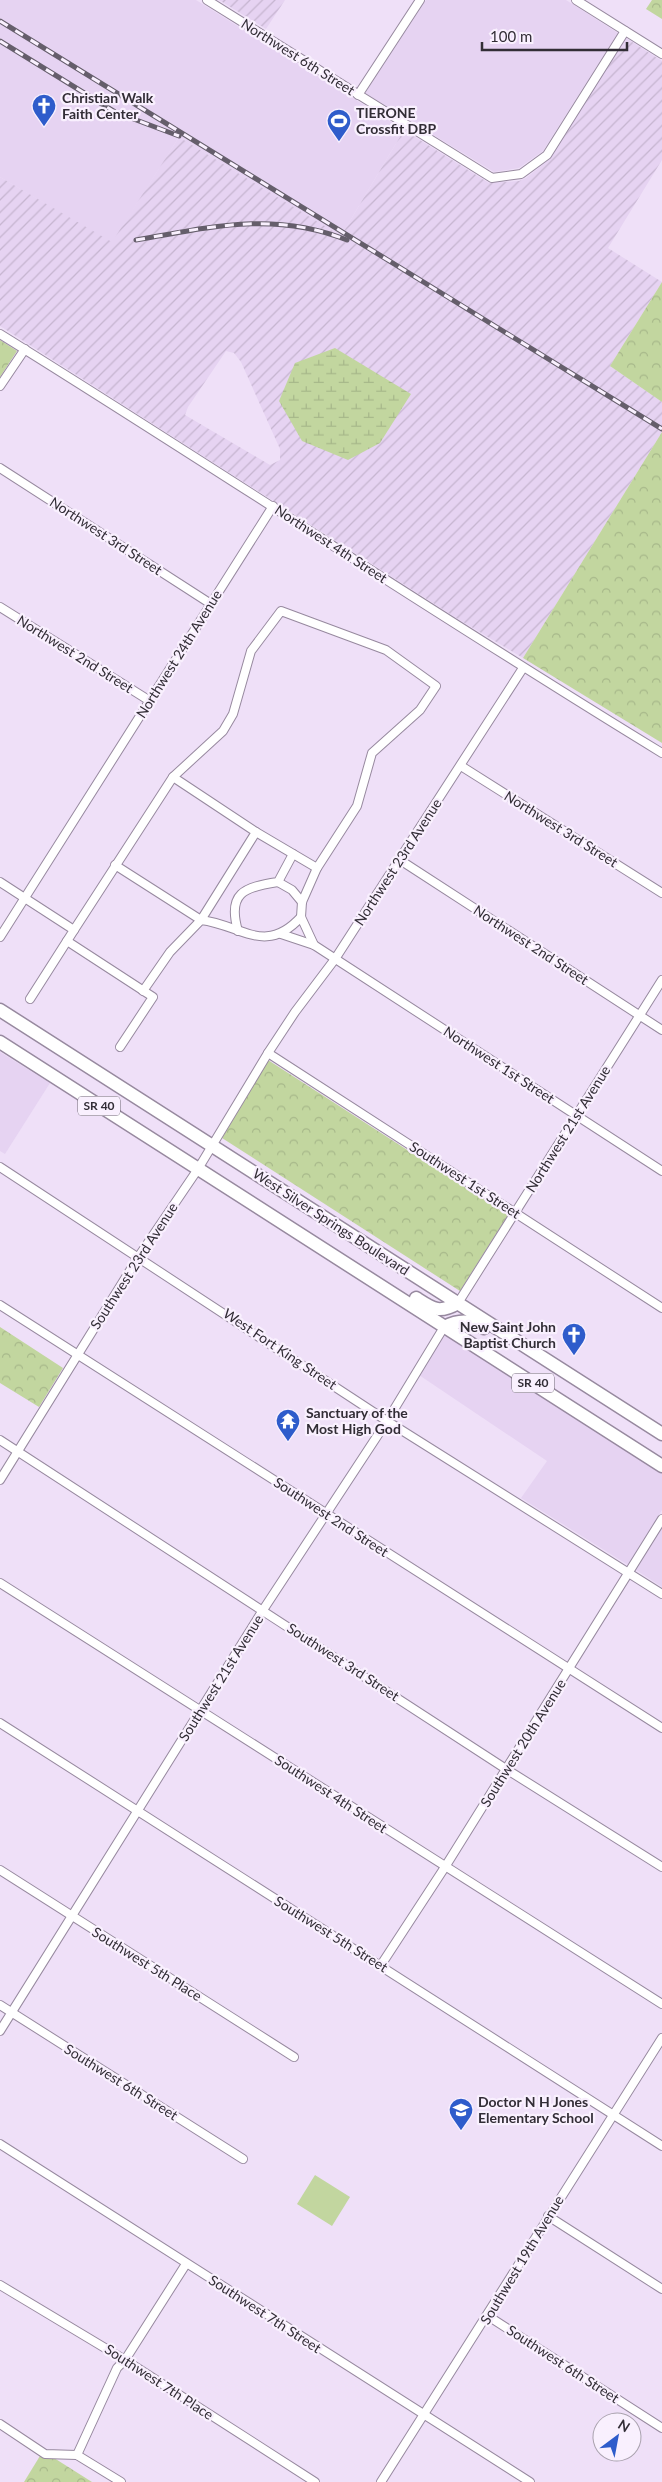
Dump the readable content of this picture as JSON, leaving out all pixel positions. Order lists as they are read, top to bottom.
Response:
{
  "streets": {
    "main road": ["SR 40", "West Silver Springs Boulevard"],
    "street": [
      "Northwest 6th Street",
      "Northwest 3rd Street",
      "Northwest 4th Street",
      "Northwest 2nd Street",
      "Northwest 24th Avenue",
      "Northwest 23rd Avenue",
      "Northwest 1st Street",
      "Northwest 21st Avenue",
      "Southwest 1st Street",
      "Southwest 23rd Avenue",
      "West Fort King Street",
      "Southwest 2nd Street",
      "Southwest 3rd Street",
      "Southwest 21st Avenue",
      "Southwest 20th Avenue",
      "Southwest 4th Street",
      "Southwest 5th Street",
      "Southwest 5th Place",
      "Southwest 6th Street",
      "Southwest 19th Avenue",
      "Southwest 7th Street",
      "Southwest 7th Place"
    ]
  },
  "crossings": [
    ["Northwest 3rd Street", "Northwest 24th Avenue"],
    ["Northwest 3rd Street", "Northwest 23rd Avenue"],
    ["Northwest 4th Street", "Northwest 24th Avenue"],
    ["Northwest 4th Street", "Northwest 23rd Avenue"],
    ["Northwest 2nd Street", "Northwest 24th Avenue"],
    ["Northwest 2nd Street", "Northwest 23rd Avenue"],
    ["Northwest 2nd Street", "Northwest 21st Avenue"],
    ["Northwest 23rd Avenue", "Northwest 1st Street"],
    ["Northwest 23rd Avenue", "Southwest 1st Street"],
    ["Northwest 23rd Avenue", "Southwest 23rd Avenue"],
    ["Northwest 1st Street", "Northwest 21st Avenue"],
    ["Northwest 21st Avenue", "Southwest 1st Street"],
    ["Northwest 21st Avenue", "West Silver Springs Boulevard"],
    ["Southwest 1st Street", "Southwest 23rd Avenue"],
    ["West Silver Springs Boulevard", "Southwest 23rd Avenue"],
    ["West Silver Springs Boulevard", "Southwest 21st Avenue"],
    ["Southwest 23rd Avenue", "West Fort King Street"],
    ["Southwest 23rd Avenue", "Southwest 2nd Street"],
    ["Southwest 23rd Avenue", "Southwest 3rd Street"],
    ["West Fort King Street", "Southwest 21st Avenue"],
    ["West Fort King Street", "Southwest 20th Avenue"],
    ["Southwest 2nd Street", "Southwest 21st Avenue"],
    ["Southwest 2nd Street", "Southwest 20th Avenue"],
    ["Southwest 3rd Street", "Southwest 21st Avenue"],
    ["Southwest 3rd Street", "Southwest 20th Avenue"],
    ["Southwest 21st Avenue", "Southwest 4th Street"],
    ["Southwest 21st Avenue", "Southwest 5th Street"],
    ["Southwest 21st Avenue", "Southwest 5th Place"],
    ["Southwest 21st Avenue", "Southwest 6th Street"],
    ["Southwest 20th Avenue", "Southwest 4th Street"],
    ["Southwest 20th Avenue", "Southwest 5th Street"],
    ["Southwest 5th Street", "Southwest 19th Avenue"],
    ["Southwest 6th Street", "Southwest 19th Avenue"],
    ["Southwest 19th Avenue", "Southwest 7th Street"]
  ],
  "places": {
    "church": ["Christian Walk Faith Center", "New Saint John Baptist Church"],
    "sports": ["TIERONE Crossfit DBP"],
    "temple": ["Sanctuary of the Most High God"],
    "school or university": ["Doctor N H Jones Elementary School"]
  },
  "scale_bar": "100 m",
  "north": "top right"
}
